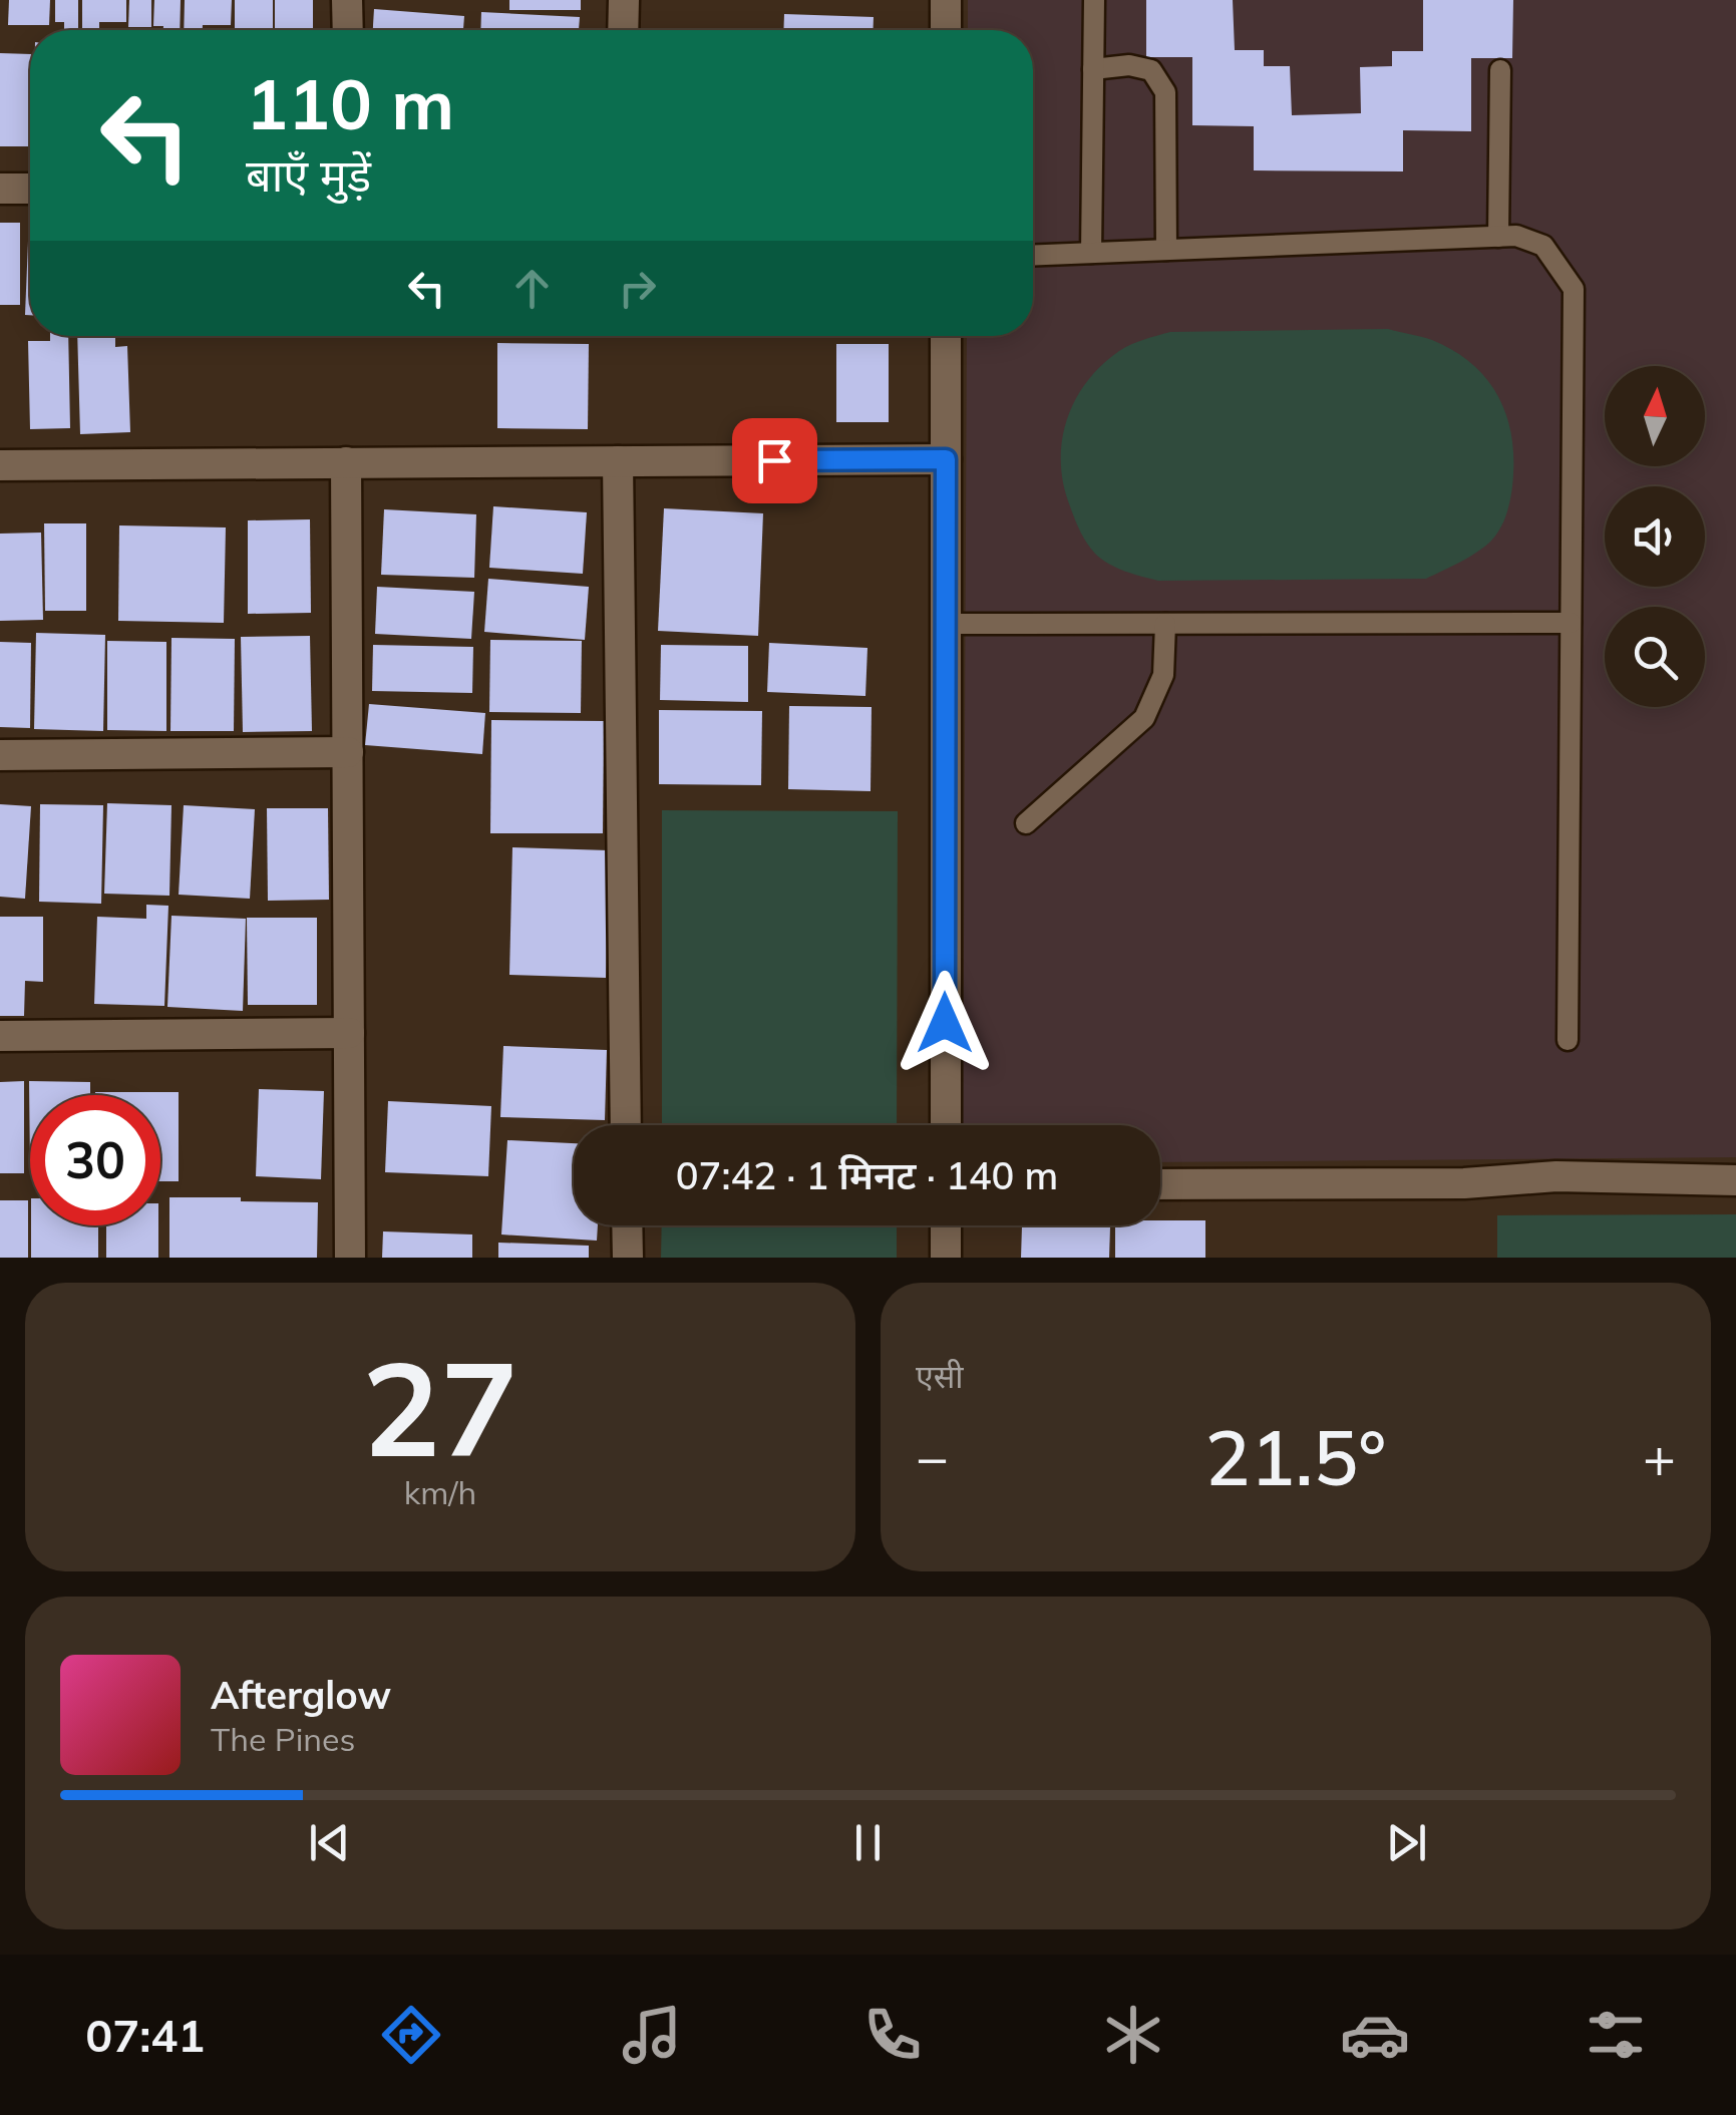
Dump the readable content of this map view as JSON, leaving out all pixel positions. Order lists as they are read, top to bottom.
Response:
{
  "north": "top",
  "page": {
    "turn": ["110 m", "बाएँ मुड़ें"],
    "limit": "30",
    "trip": "07:42 · 1 मिनट · 140 m",
    "tile": [
      ["27", "km/h"],
      "एसी"
    ],
    "heat": ["−", "21.5°", "+"],
    "song": ["Afterglow", "The Pines"],
    "tabs": "07:41"
  }
}
